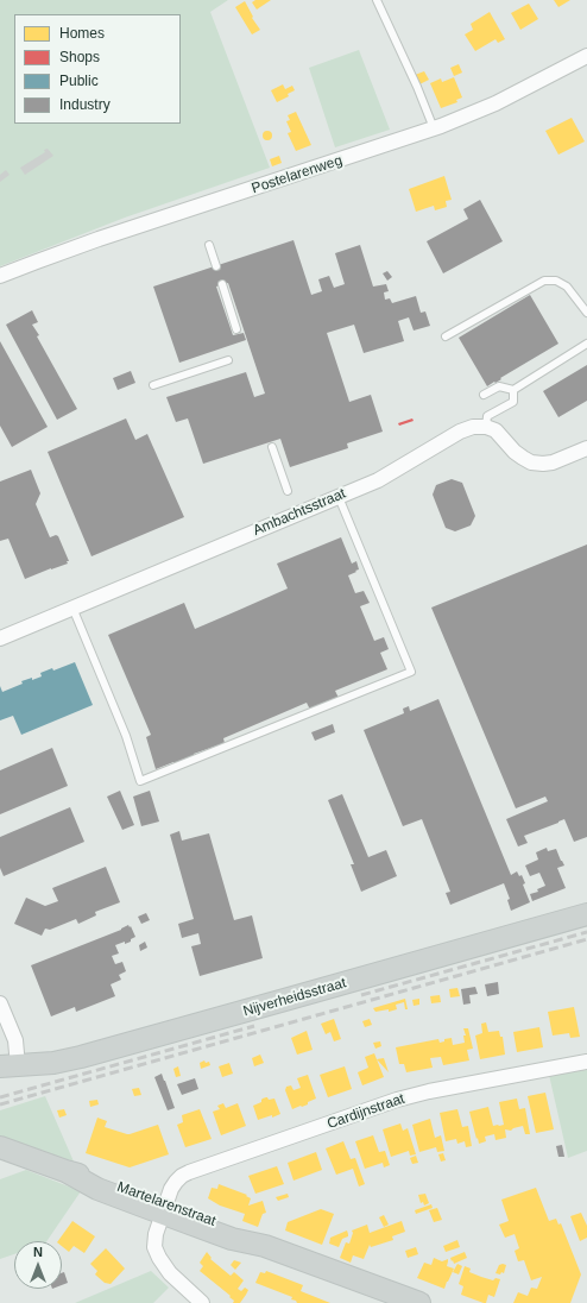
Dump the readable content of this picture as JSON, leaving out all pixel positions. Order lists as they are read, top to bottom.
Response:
{
  "streets": {
    "main road": ["Nijverheidsstraat", "Martelarenstraat"],
    "street": ["Postelarenweg", "Ambachtsstraat", "Cardijnstraat"]
  },
  "crossings": [
    ["Cardijnstraat", "Martelarenstraat"]
  ],
  "legend": [
    "Homes",
    "Shops",
    "Public",
    "Industry"
  ],
  "north": "top"
}
